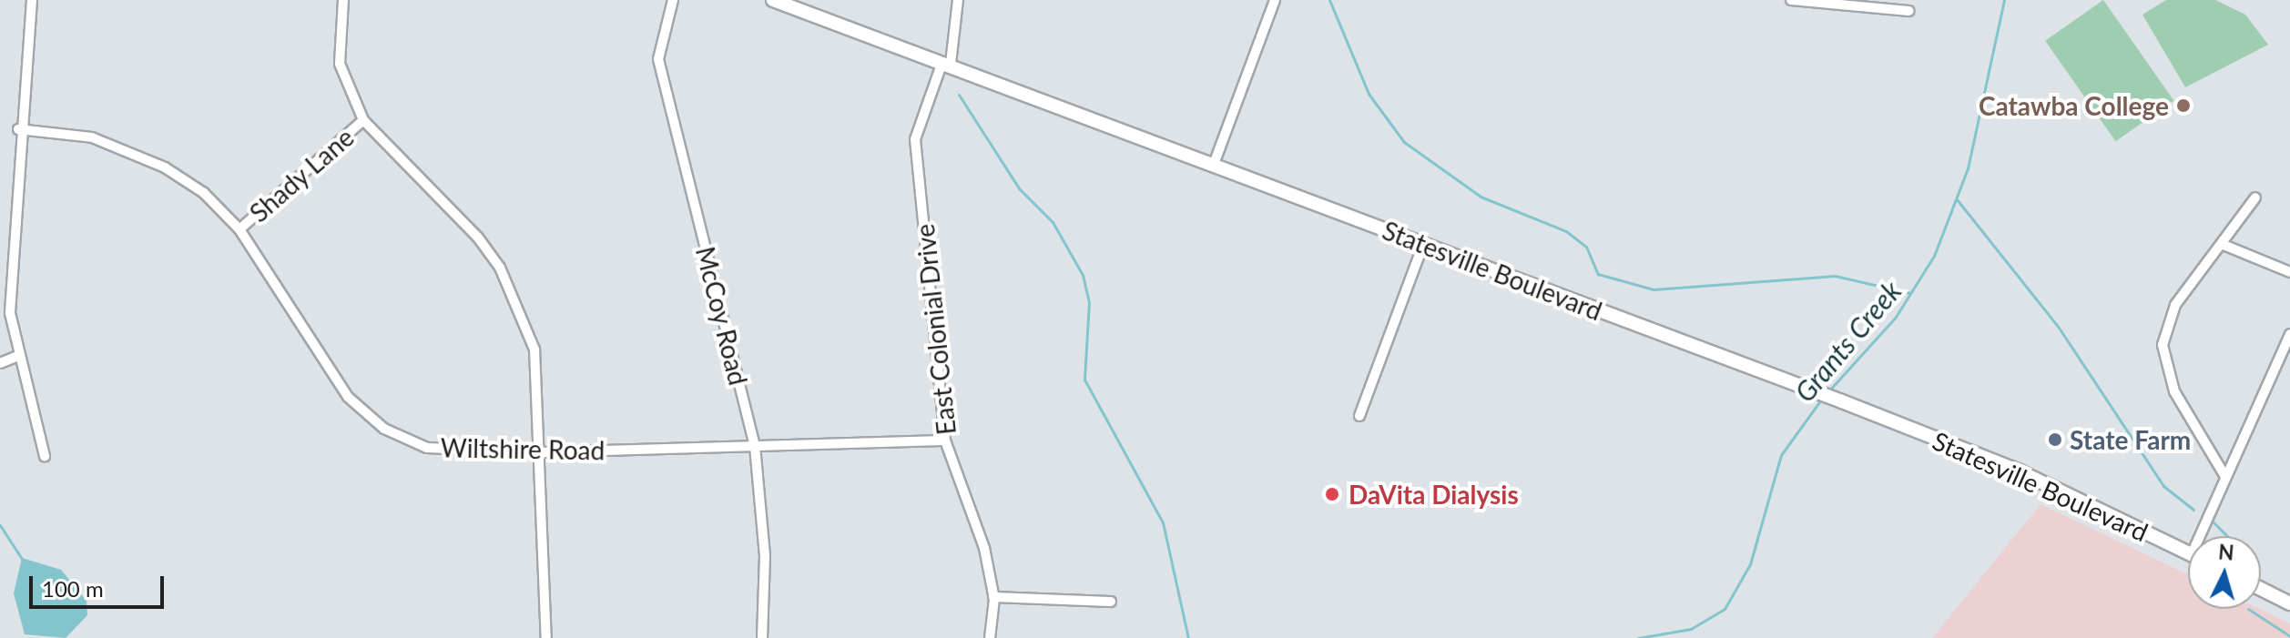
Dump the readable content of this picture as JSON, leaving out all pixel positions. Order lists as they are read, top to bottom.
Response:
{
  "streets": {
    "main road": ["Statesville Boulevard"],
    "street": [
      "Shady Lane",
      "McCoy Road",
      "East Colonial Drive",
      "Wiltshire Road"
    ]
  },
  "crossings": [
    ["Shady Lane", "Wiltshire Road"],
    ["Statesville Boulevard", "East Colonial Drive"],
    ["McCoy Road", "Wiltshire Road"],
    ["East Colonial Drive", "Wiltshire Road"]
  ],
  "water": ["Grants Creek"],
  "places": ["Catawba College", "State Farm", "DaVita Dialysis"],
  "scale_bar": "100 m",
  "north": "top"
}
